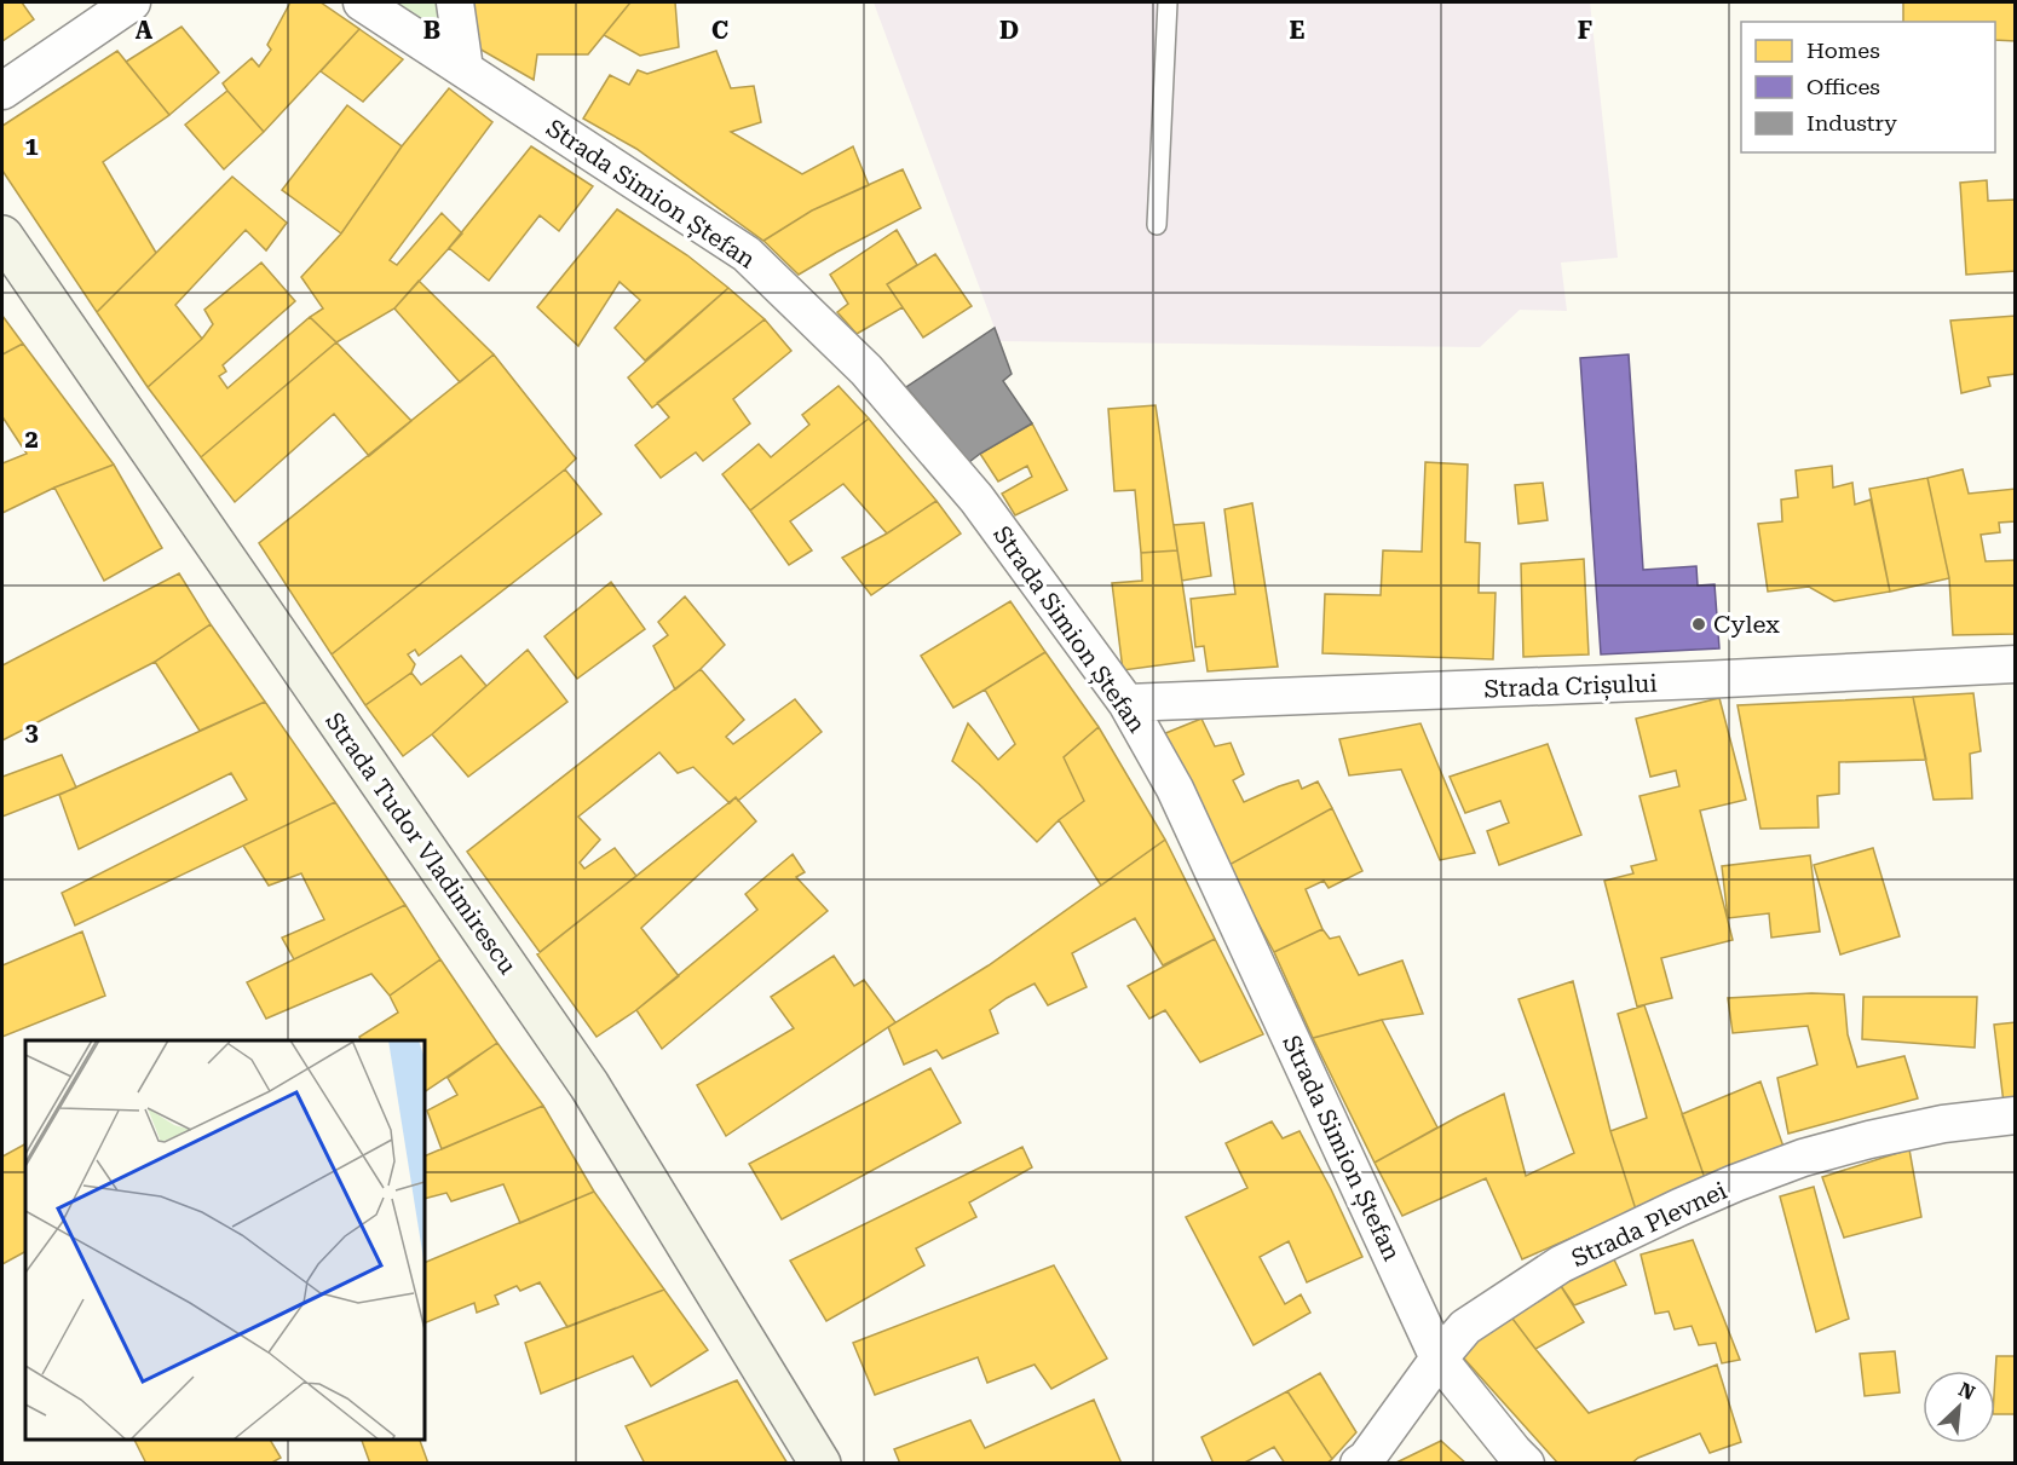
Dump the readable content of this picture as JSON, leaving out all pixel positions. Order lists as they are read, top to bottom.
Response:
{
  "streets": {
    "street": [
      "Strada Simion Ștefan",
      "Strada Crișului",
      "Strada Tudor Vladimirescu",
      "Strada Plevnei"
    ]
  },
  "crossings": [
    ["Strada Simion Ștefan", "Strada Crișului"],
    ["Strada Simion Ștefan", "Strada Plevnei"]
  ],
  "places": ["Cylex"],
  "legend": ["Homes", "Offices", "Industry"],
  "north": "top right",
  "grid": {
    "columns": [
      "A",
      "B",
      "C",
      "D",
      "E",
      "F"
    ],
    "rows": ["1", "2", "3"]
  }
}
